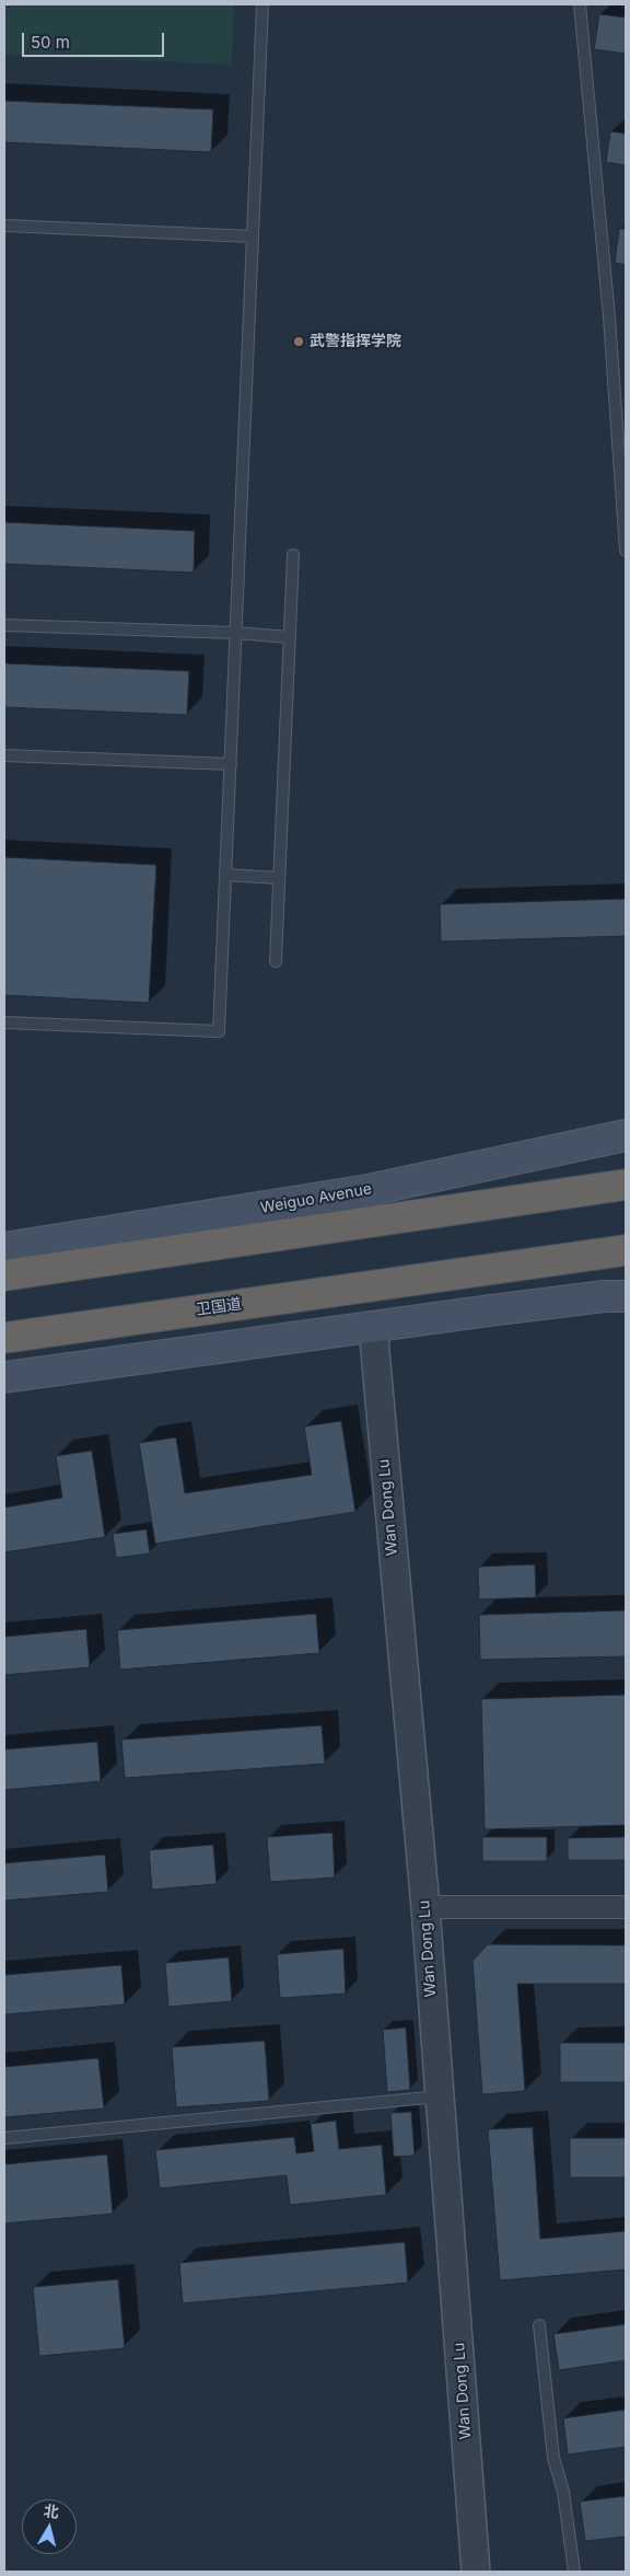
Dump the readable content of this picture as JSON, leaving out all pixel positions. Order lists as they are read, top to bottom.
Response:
{
  "streets": {
    "highway": ["卫国道"],
    "main road": ["Weiguo Avenue"],
    "street": ["Wan Dong Lu"]
  },
  "places": ["武警指挥学院"],
  "scale_bar": "50 m",
  "north": "top"
}
